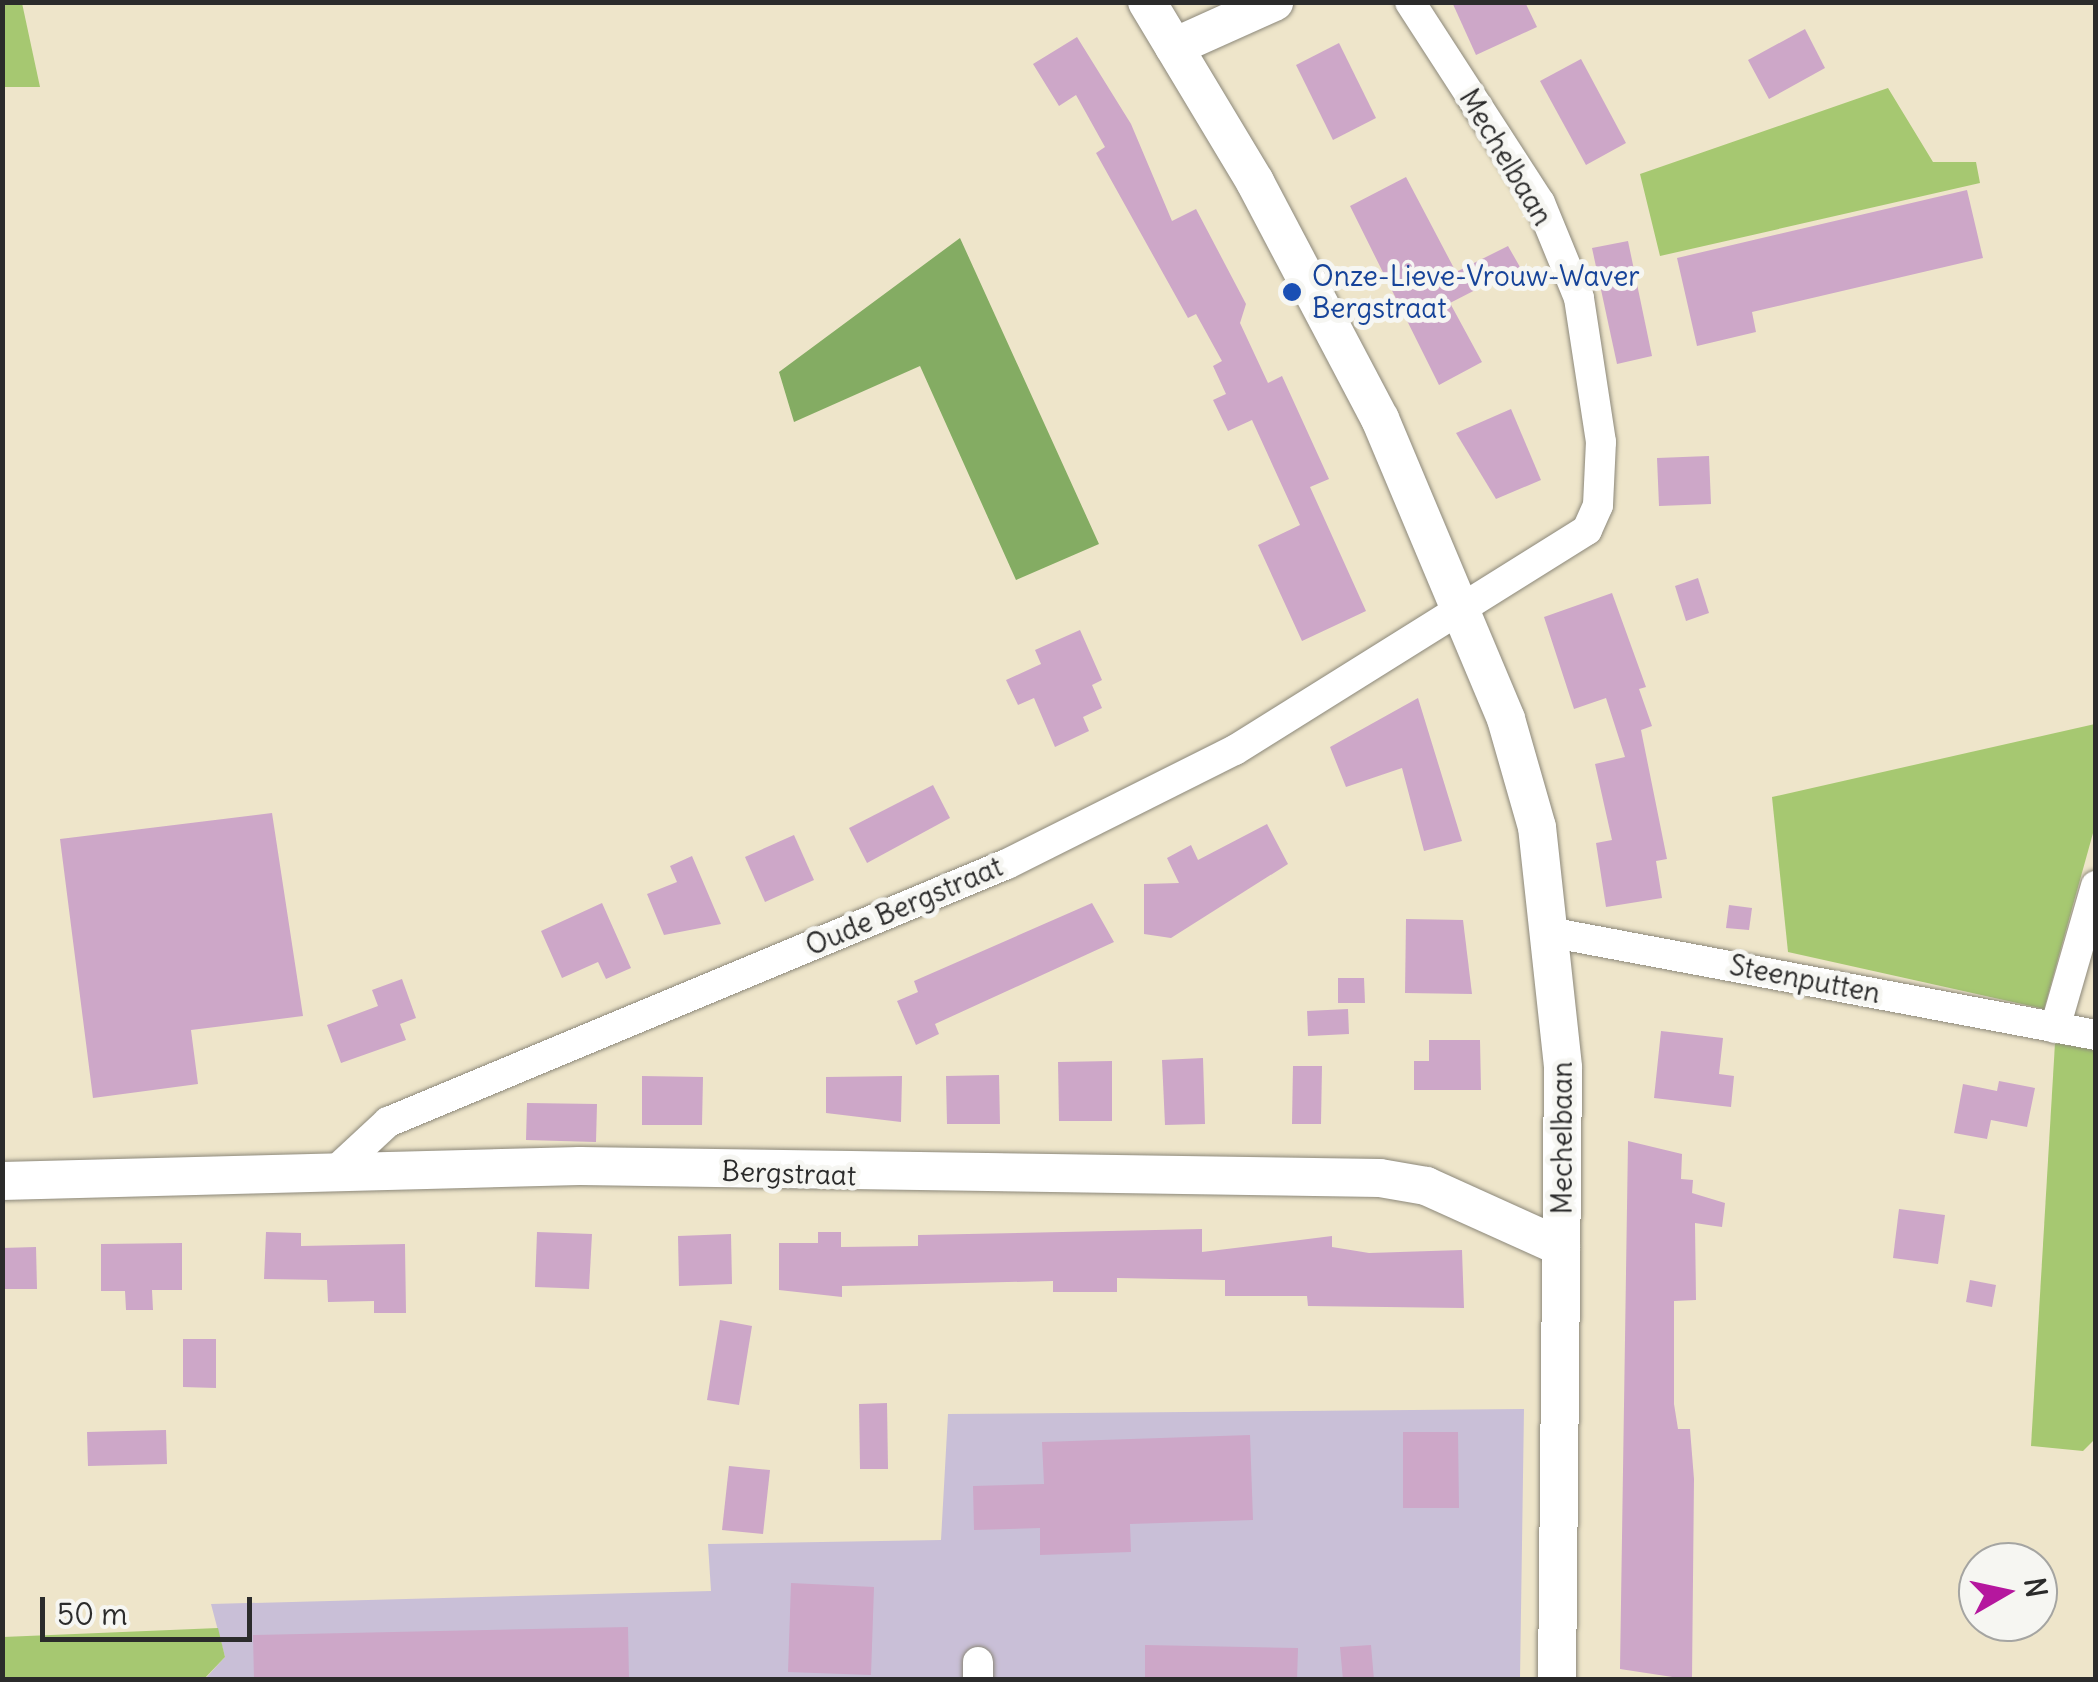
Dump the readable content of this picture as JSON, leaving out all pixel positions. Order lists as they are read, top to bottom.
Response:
{
  "streets": {
    "street": [
      "Mechelbaan",
      "Oude Bergstraat",
      "Steenputten",
      "Bergstraat"
    ]
  },
  "crossings": [
    ["Mechelbaan", "Oude Bergstraat"],
    ["Mechelbaan", "Steenputten"],
    ["Mechelbaan", "Bergstraat"],
    ["Oude Bergstraat", "Bergstraat"]
  ],
  "places": ["Onze-Lieve-Vrouw-Waver Bergstraat"],
  "scale_bar": "50 m",
  "north": "right"
}
